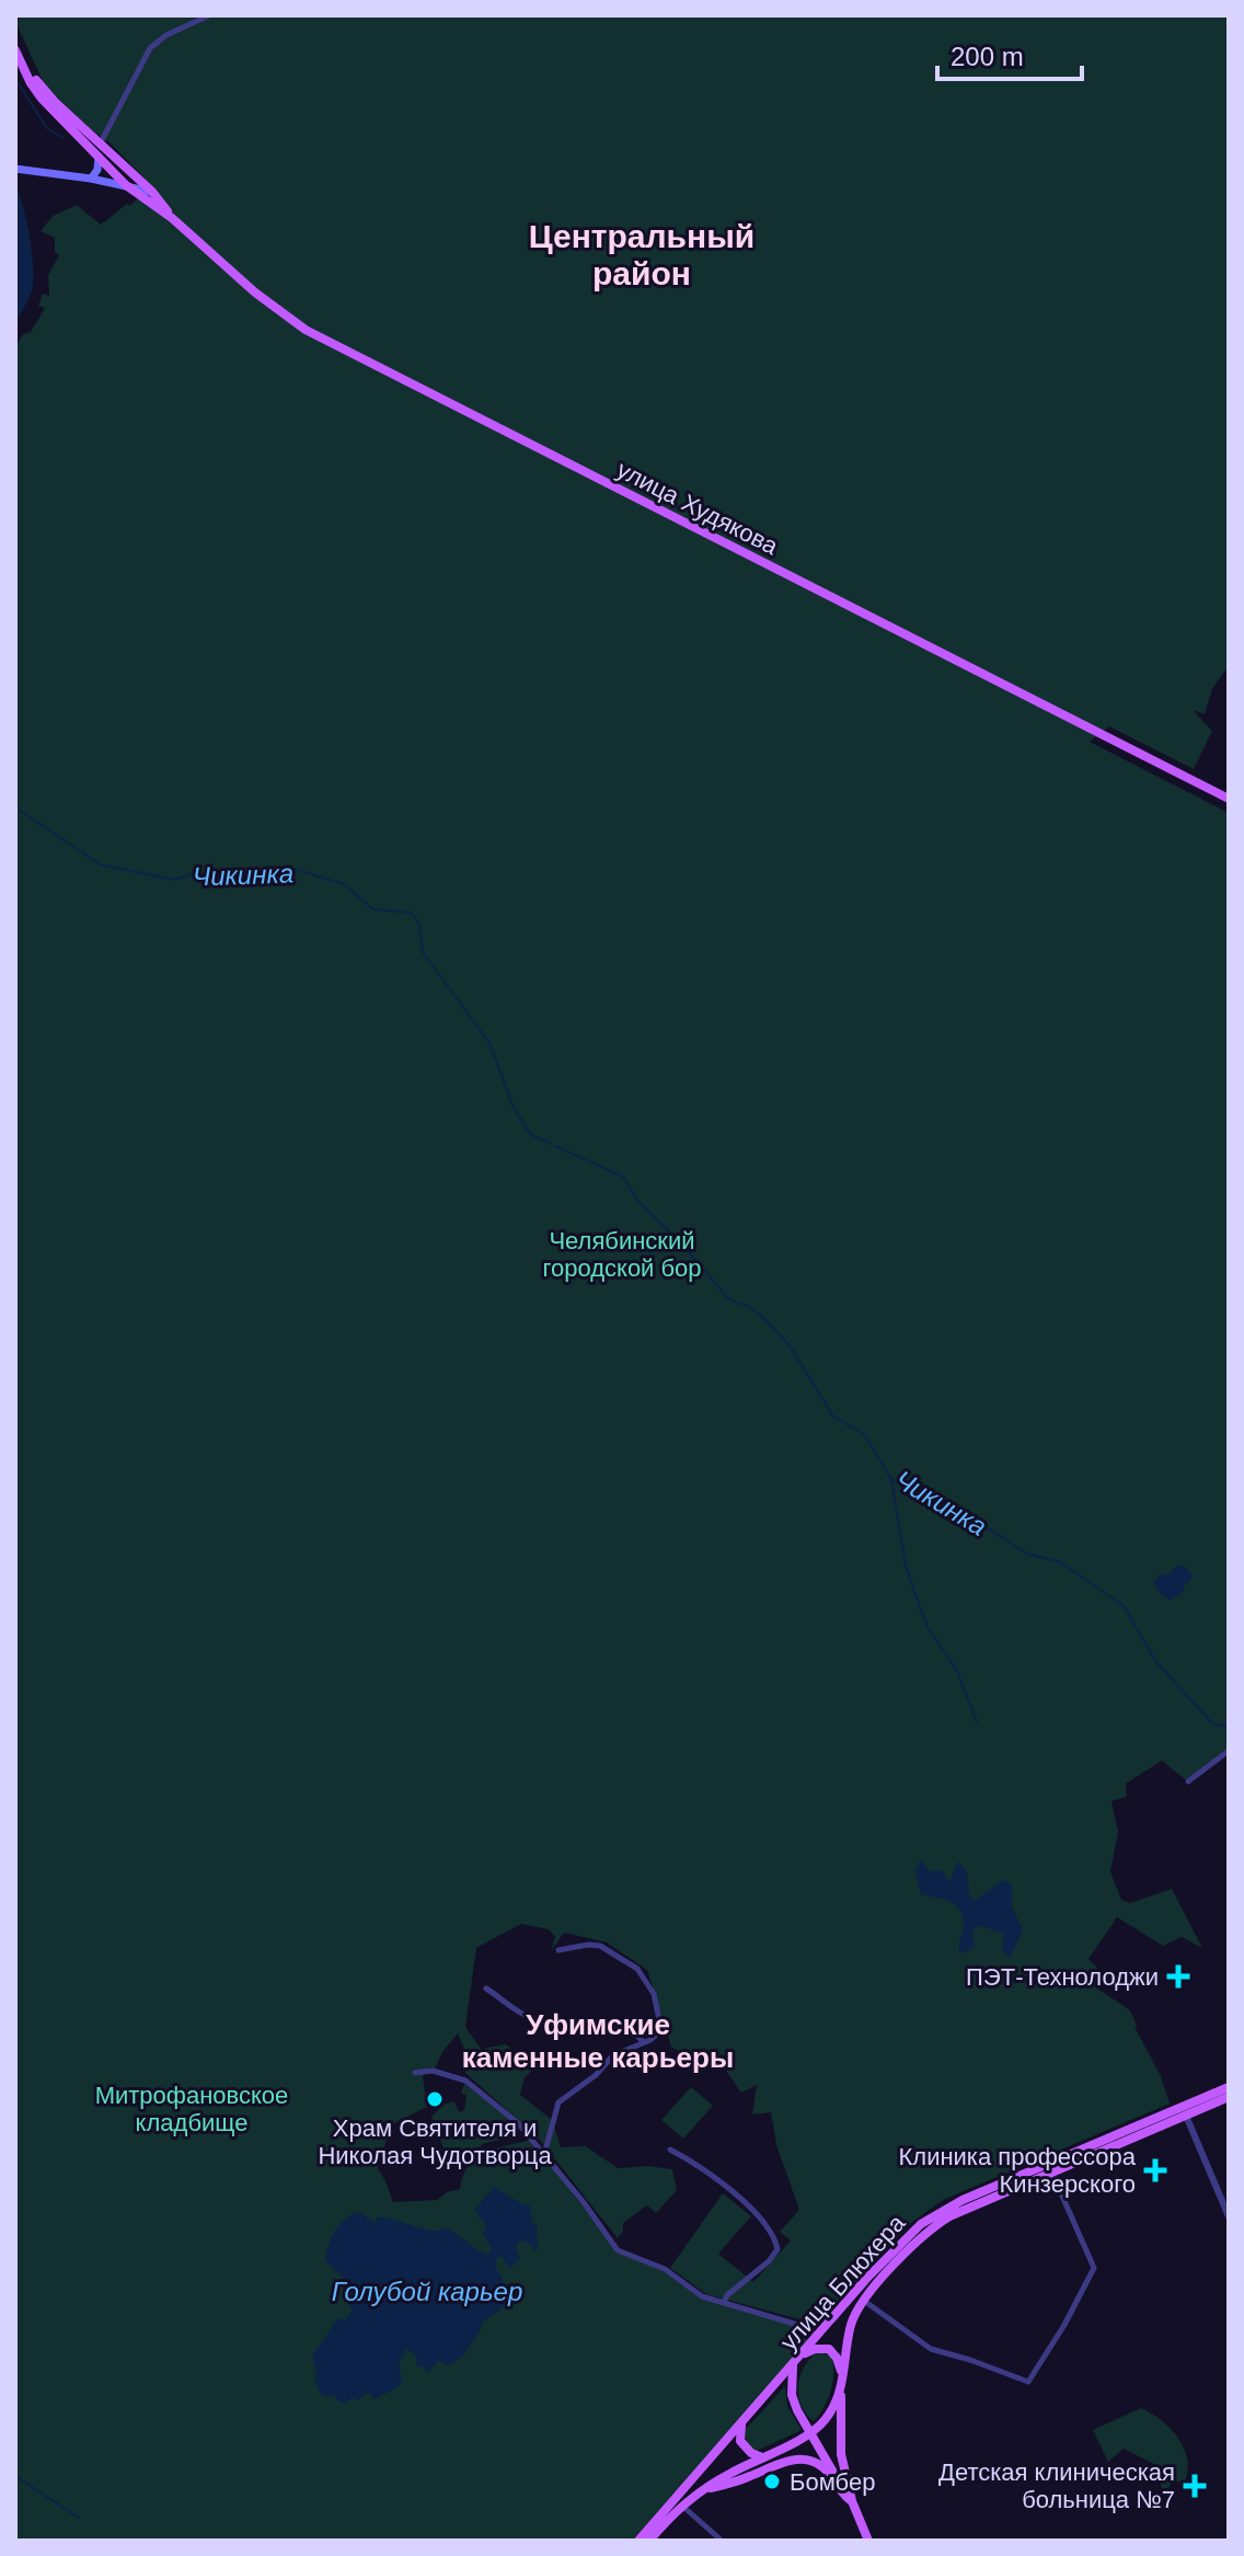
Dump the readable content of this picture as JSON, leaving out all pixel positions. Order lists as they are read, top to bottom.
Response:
{
  "streets": {
    "main road": ["улица Худякова", "улица Блюхера"]
  },
  "districts": ["Центральный район", "Уфимские каменные карьеры"],
  "water": ["Чикинка", "Голубой карьер"],
  "parks": ["Челябинский городской бор", "Митрофановское кладбище"],
  "places": {
    "health": ["ПЭТ-Технолоджи", "Клиника профессора Кинзерского", "Детская клиническая больница №7"],
    "other": ["Храм Святителя и Николая Чудотворца", "Бомбер"]
  },
  "scale_bar": "200 m"
}
